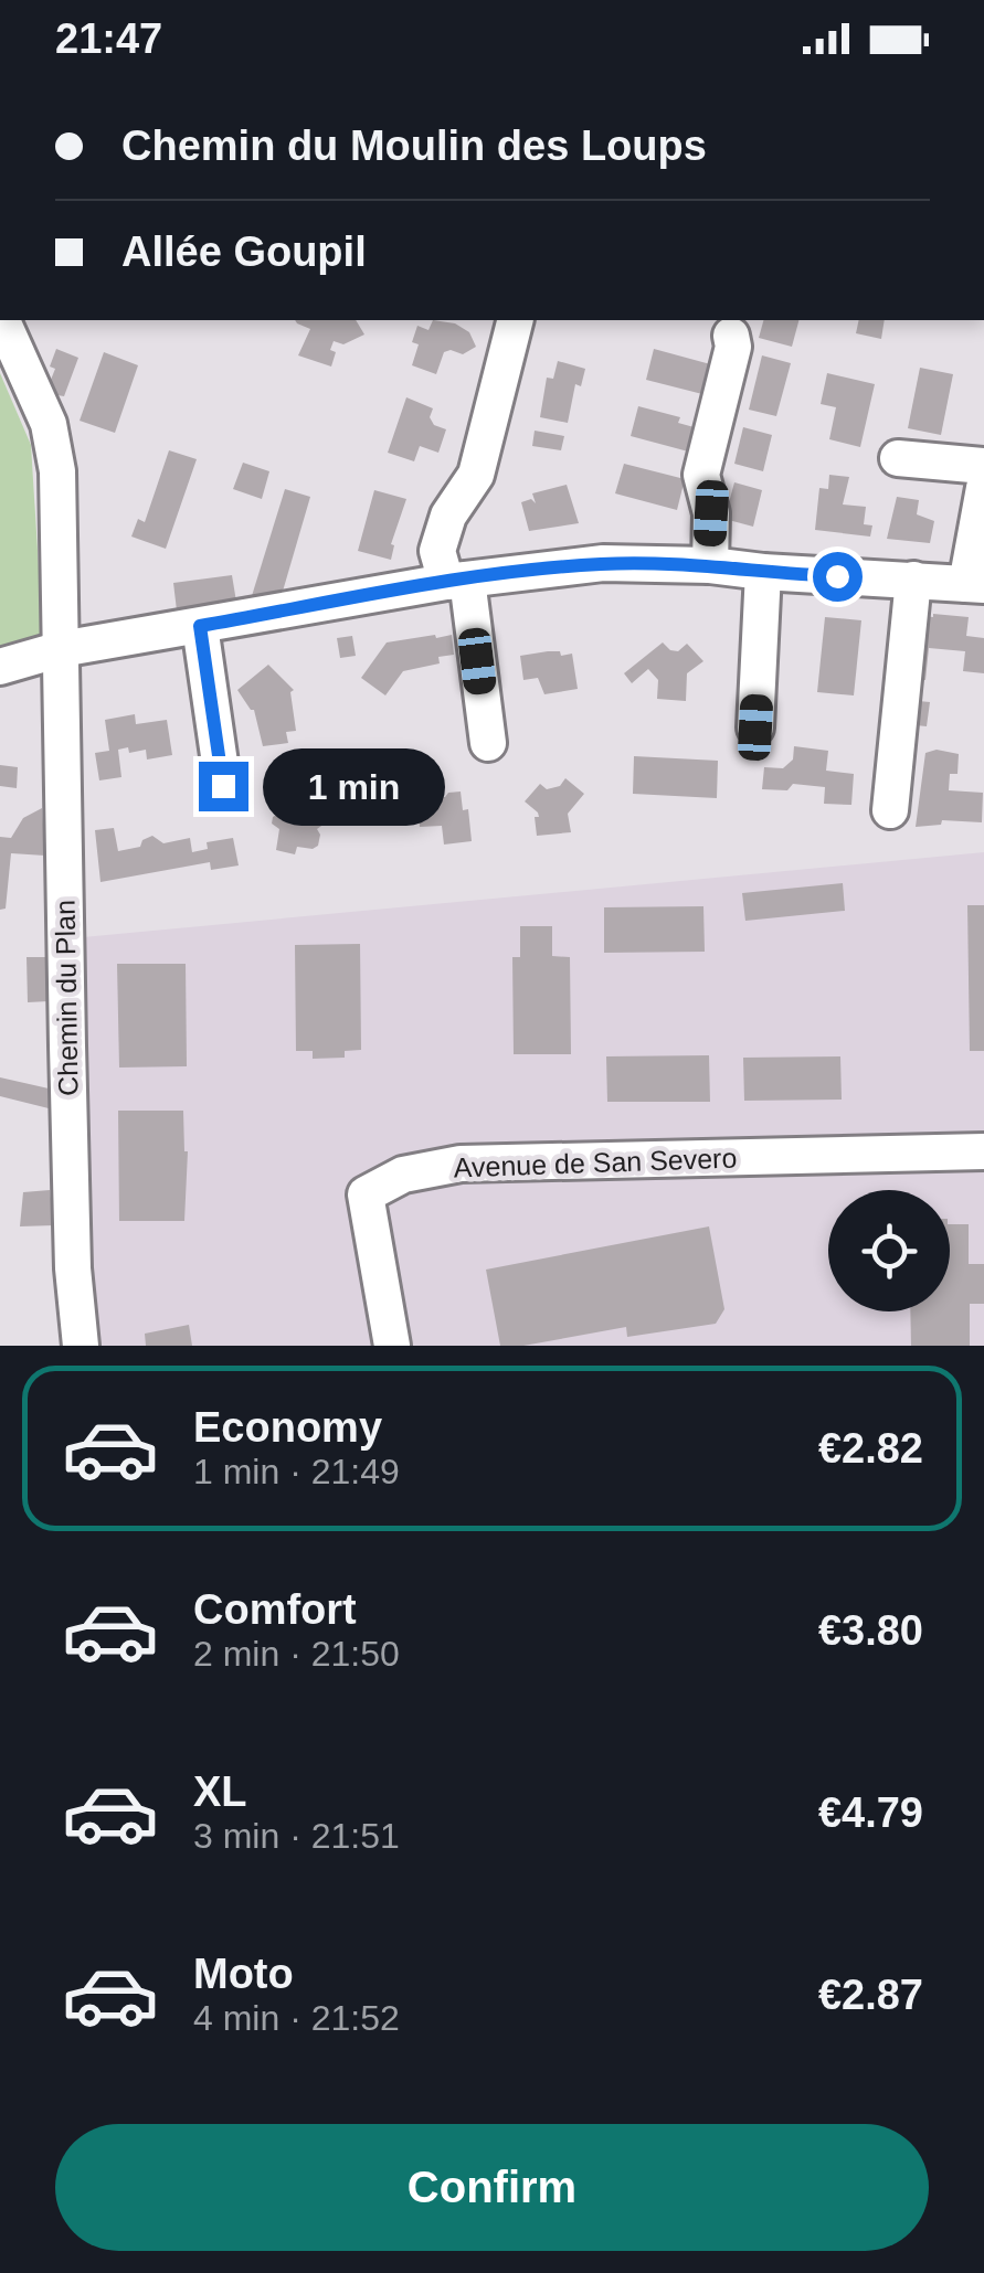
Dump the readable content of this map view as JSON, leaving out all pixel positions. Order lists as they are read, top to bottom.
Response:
{
  "streets": {
    "street": ["Chemin du Plan", "Avenue de San Severo"]
  },
  "page": {
    "status": "21:47",
    "banner": ["Chemin du Moulin des Loups", "Allée Goupil"],
    "bubble": "1 min",
    "list": [
      {
        "name": "Economy",
        "note": "1 min · 21:49",
        "value": "€2.82"
      },
      {
        "name": "Comfort",
        "note": "2 min · 21:50",
        "value": "€3.80"
      },
      {
        "name": "XL",
        "note": "3 min · 21:51",
        "value": "€4.79"
      },
      {
        "name": "Moto",
        "note": "4 min · 21:52",
        "value": "€2.87"
      }
    ],
    "buttons": "Confirm"
  }
}
